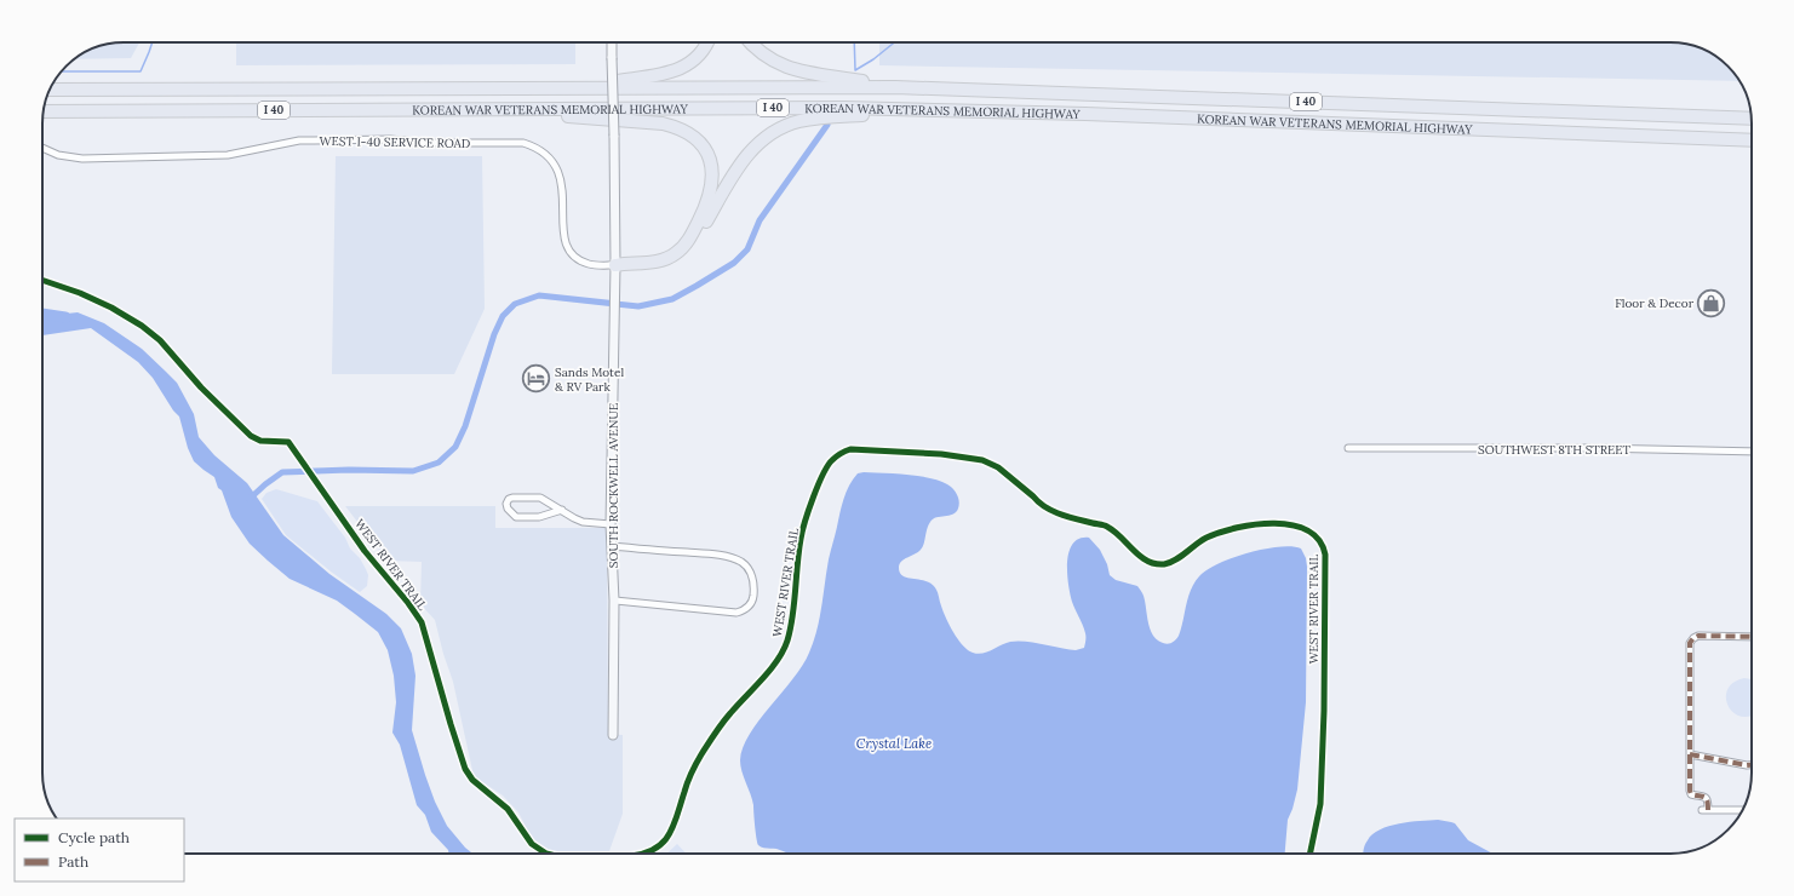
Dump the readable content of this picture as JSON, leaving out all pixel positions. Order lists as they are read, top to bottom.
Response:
{
  "streets": {
    "highway": ["I 40", "KOREAN WAR VETERANS MEMORIAL HIGHWAY"],
    "street": ["WEST I-40 SERVICE ROAD", "SOUTHWEST 8TH STREET", "SOUTH ROCKWELL AVENUE"],
    "cycle path": ["WEST RIVER TRAIL"]
  },
  "crossings": [
    ["WEST I-40 SERVICE ROAD", "SOUTH ROCKWELL AVENUE"]
  ],
  "water": ["Crystal Lake"],
  "places": {
    "shop": ["Floor & Decor"],
    "hotel": ["Sands Motel & RV Park"]
  },
  "legend": ["Cycle path", "Path"]
}
